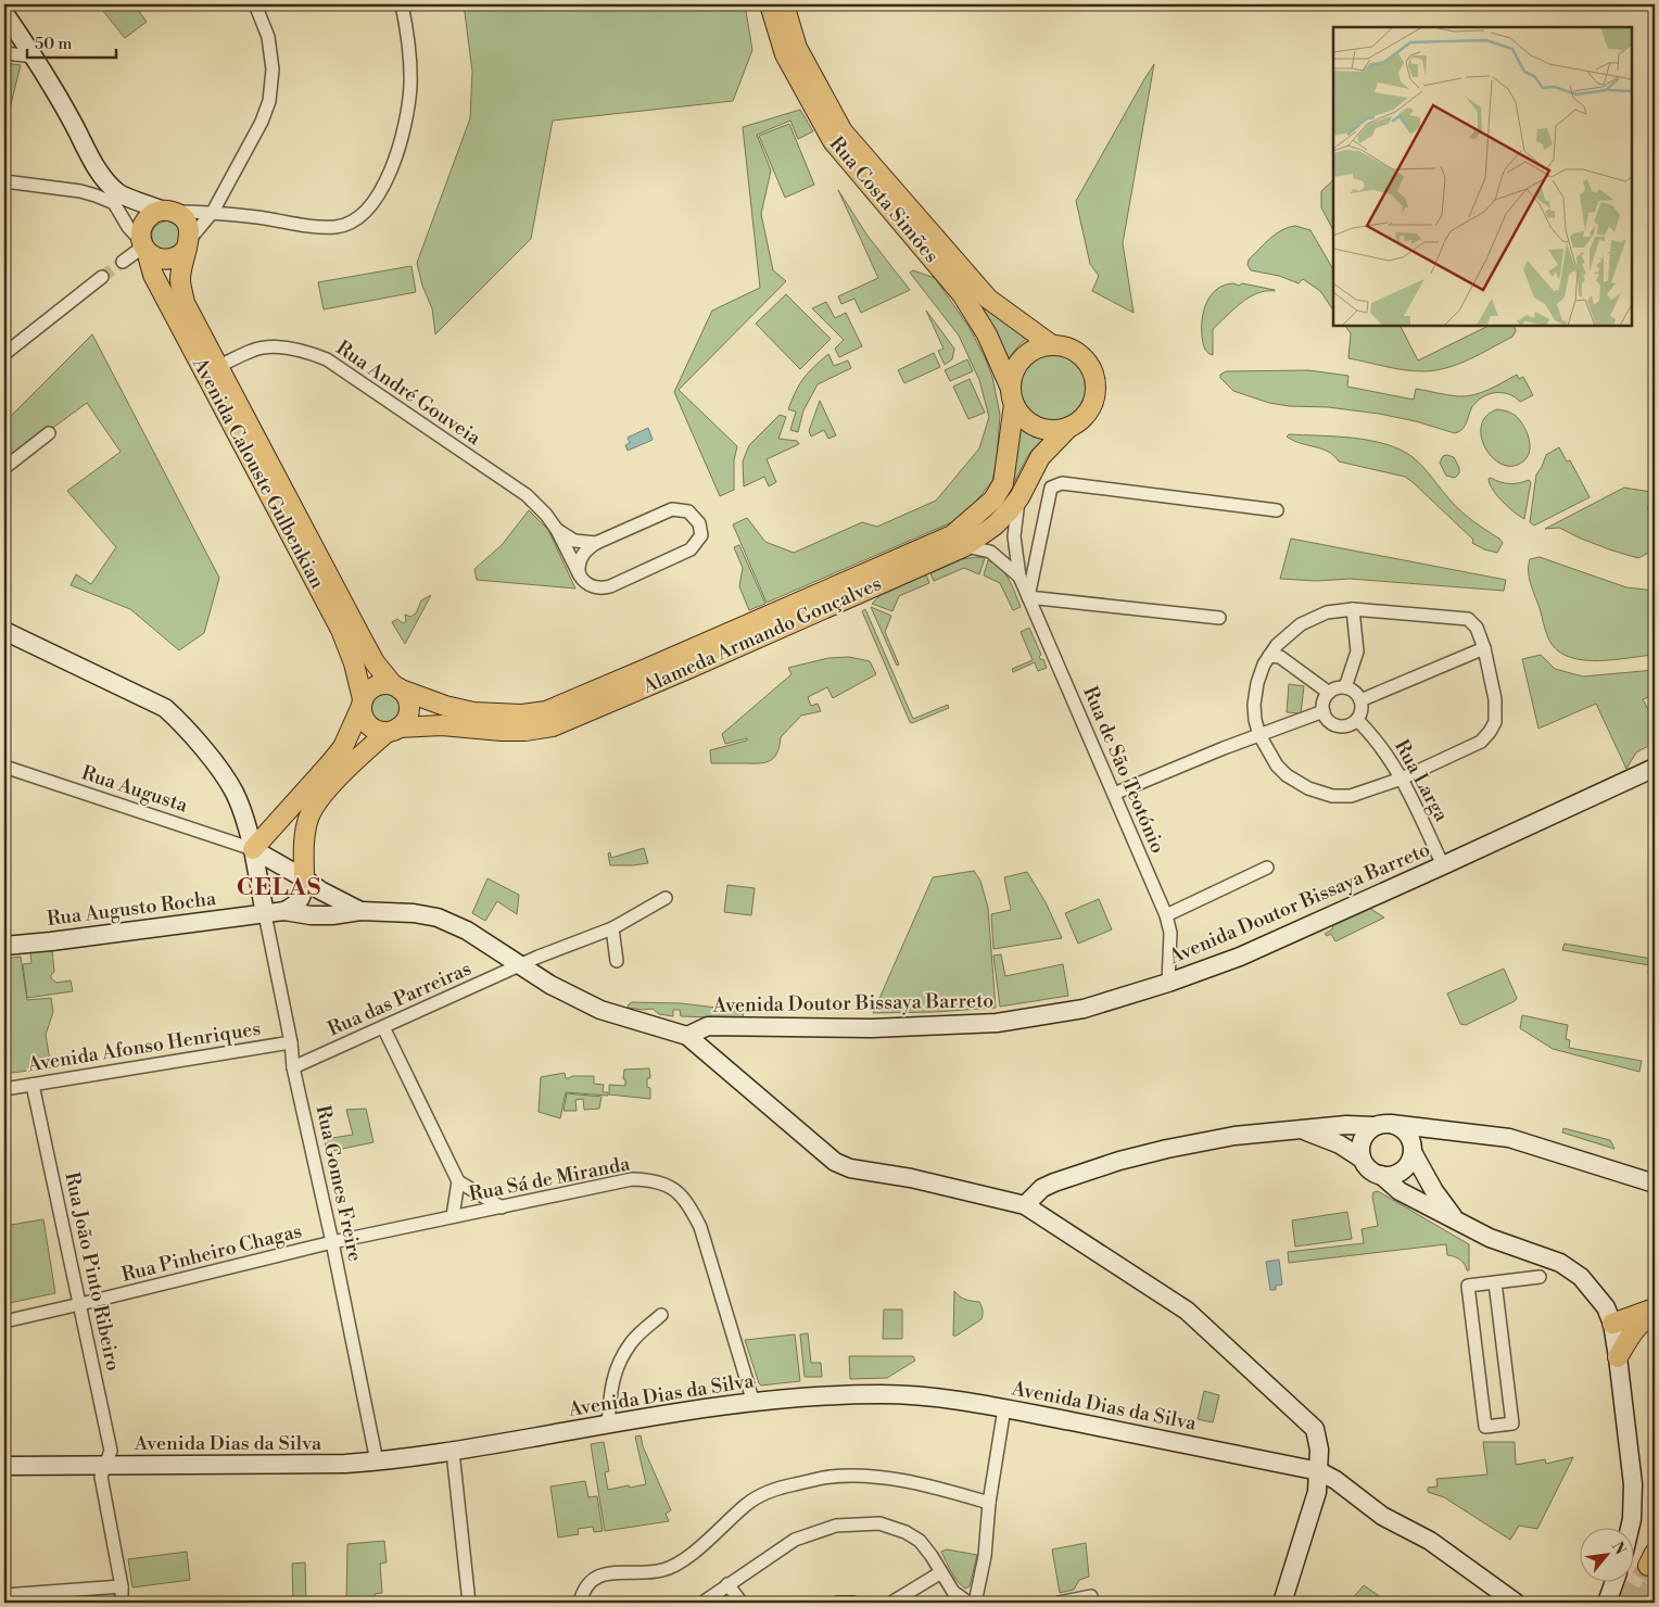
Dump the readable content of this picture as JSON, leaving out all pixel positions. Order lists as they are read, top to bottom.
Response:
{
  "streets": {
    "main road": ["Rua Costa Simões", "Avenida Calouste Gulbenkian", "Alameda Armando Gonçalves"],
    "street": [
      "Rua André Gouveia",
      "Rua de São Teotónio",
      "Rua Larga",
      "Rua Augusta",
      "Avenida Doutor Bissaya Barreto",
      "Rua Augusto Rocha",
      "Rua das Parreiras",
      "Avenida Afonso Henriques",
      "Rua Sá de Miranda",
      "Rua Gomes Freire",
      "Rua Pinheiro Chagas",
      "Rua João Pinto Ribeiro",
      "Avenida Dias da Silva"
    ]
  },
  "crossings": [
    ["Rua Costa Simões", "Alameda Armando Gonçalves"],
    ["Rua André Gouveia", "Avenida Calouste Gulbenkian"],
    ["Avenida Calouste Gulbenkian", "Alameda Armando Gonçalves"],
    ["Rua de São Teotónio", "Avenida Doutor Bissaya Barreto"],
    ["Rua Larga", "Avenida Doutor Bissaya Barreto"],
    ["Rua Augusto Rocha", "Rua Gomes Freire"],
    ["Rua das Parreiras", "Rua Gomes Freire"],
    ["Avenida Afonso Henriques", "Rua Gomes Freire"],
    ["Avenida Afonso Henriques", "Rua João Pinto Ribeiro"],
    ["Rua Sá de Miranda", "Rua Gomes Freire"],
    ["Rua Sá de Miranda", "Rua Pinheiro Chagas"],
    ["Rua Sá de Miranda", "Avenida Dias da Silva"],
    ["Rua Gomes Freire", "Rua Pinheiro Chagas"],
    ["Rua Gomes Freire", "Avenida Dias da Silva"],
    ["Rua Pinheiro Chagas", "Rua João Pinto Ribeiro"],
    ["Rua João Pinto Ribeiro", "Avenida Dias da Silva"]
  ],
  "districts": ["CELAS"],
  "scale_bar": "50 m",
  "north": "top right"
}
